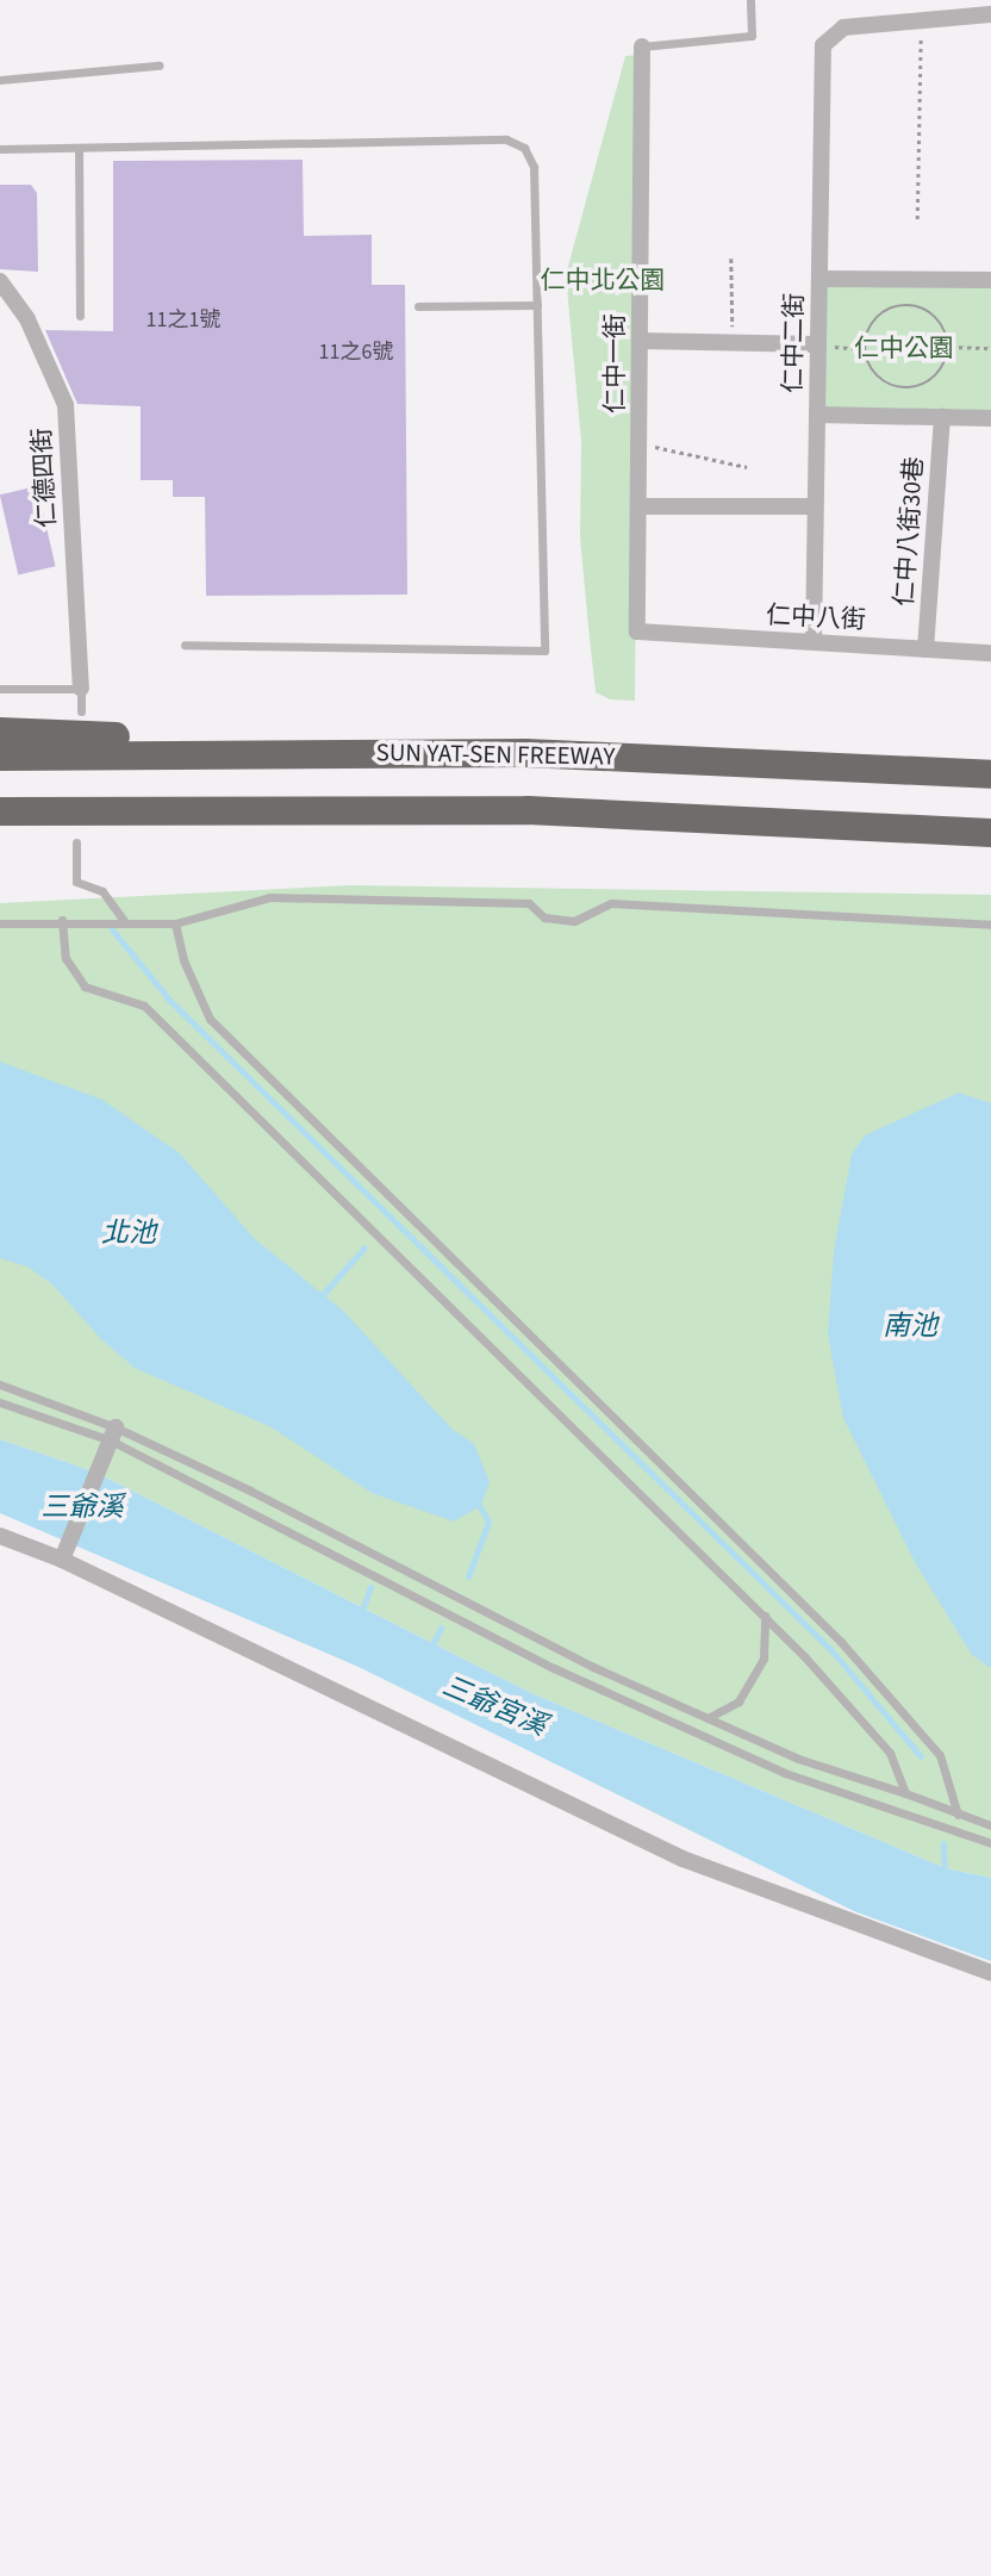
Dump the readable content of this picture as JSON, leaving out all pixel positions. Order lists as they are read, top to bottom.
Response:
{
  "streets": {
    "highway": ["SUN YAT-SEN FREEWAY"],
    "street": [
      "仁中二街",
      "仁中一街",
      "仁德四街",
      "仁中八街30巷",
      "仁中八街"
    ]
  },
  "crossings": [
    ["仁中二街", "仁中八街"],
    ["仁中一街", "仁中八街"],
    ["仁中八街30巷", "仁中八街"]
  ],
  "water": [
    "北池",
    "南池",
    "三爺溪",
    "三爺宮溪"
  ],
  "parks": ["仁中北公園", "仁中公園"],
  "house_numbers": ["11之1號", "11之6號"]
}
